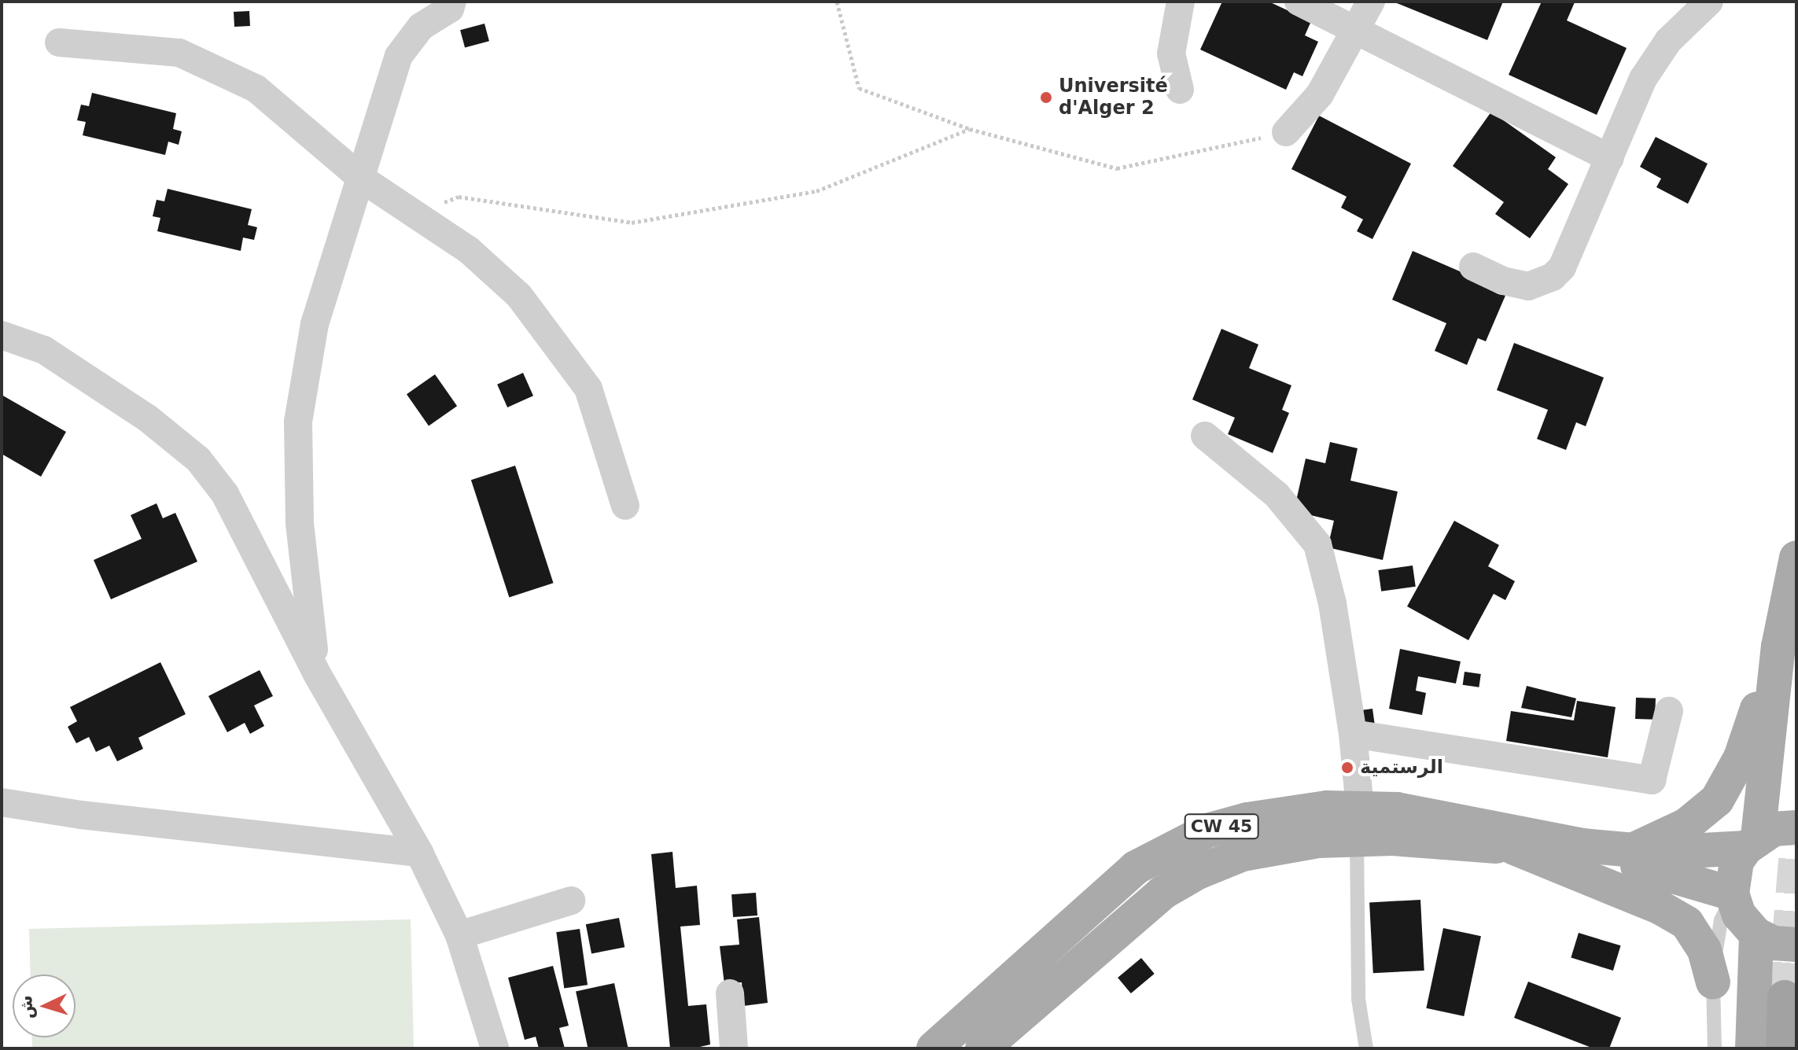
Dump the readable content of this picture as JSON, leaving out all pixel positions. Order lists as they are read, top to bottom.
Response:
{
  "streets": {
    "main road": ["CW 45"]
  },
  "places": ["Université d'Alger 2", "الرستمية"],
  "north": "left"
}
